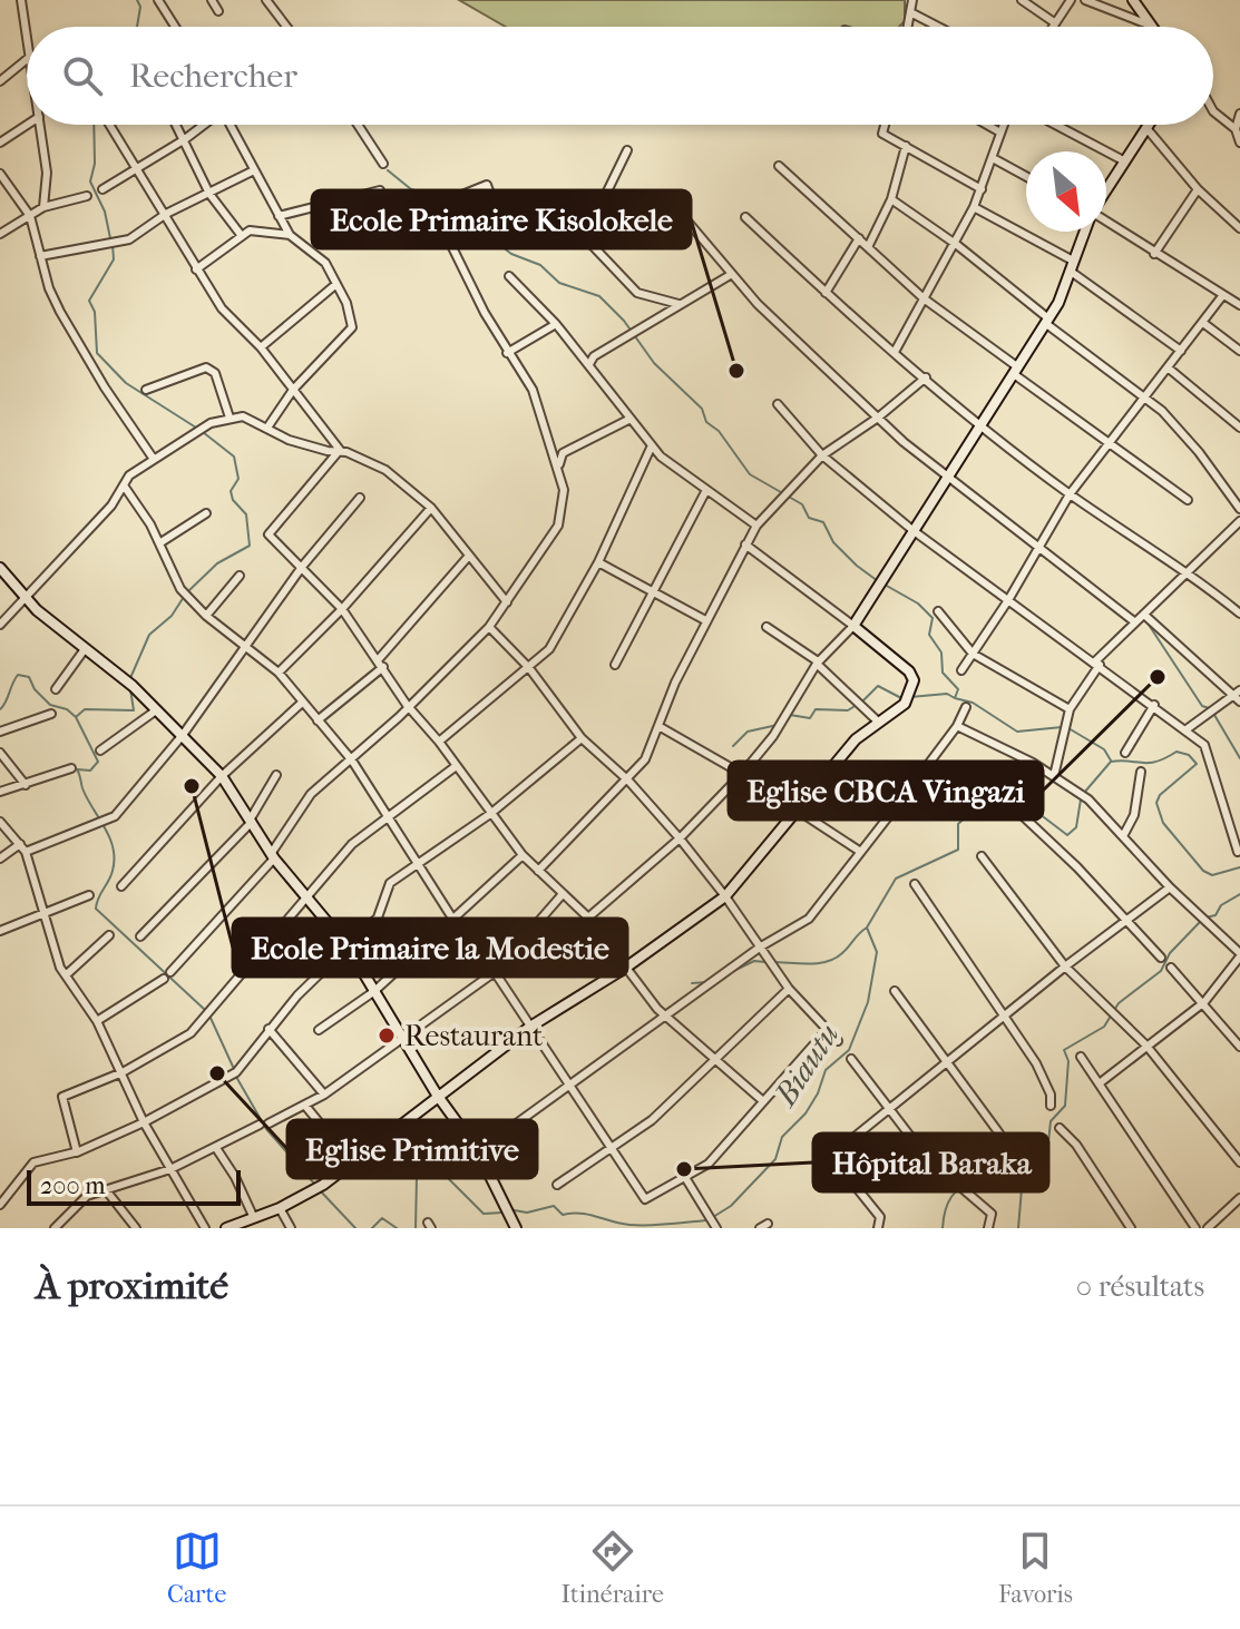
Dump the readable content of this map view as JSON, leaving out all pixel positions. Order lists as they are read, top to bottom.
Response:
{
  "water": ["Biautu"],
  "places": [
    "Ecole Primaire Kisolokele",
    "Eglise CBCA Vingazi",
    "Ecole Primaire la Modestie",
    "Restaurant",
    "Eglise Primitive",
    "Hôpital Baraka"
  ],
  "scale_bar": "200 m",
  "north": "bottom right",
  "page": {
    "search": "Rechercher",
    "scale": "200 m",
    "heading": ["À proximité", "0 résultats"],
    "nav": ["Carte", "Itinéraire", "Favoris"]
  }
}
